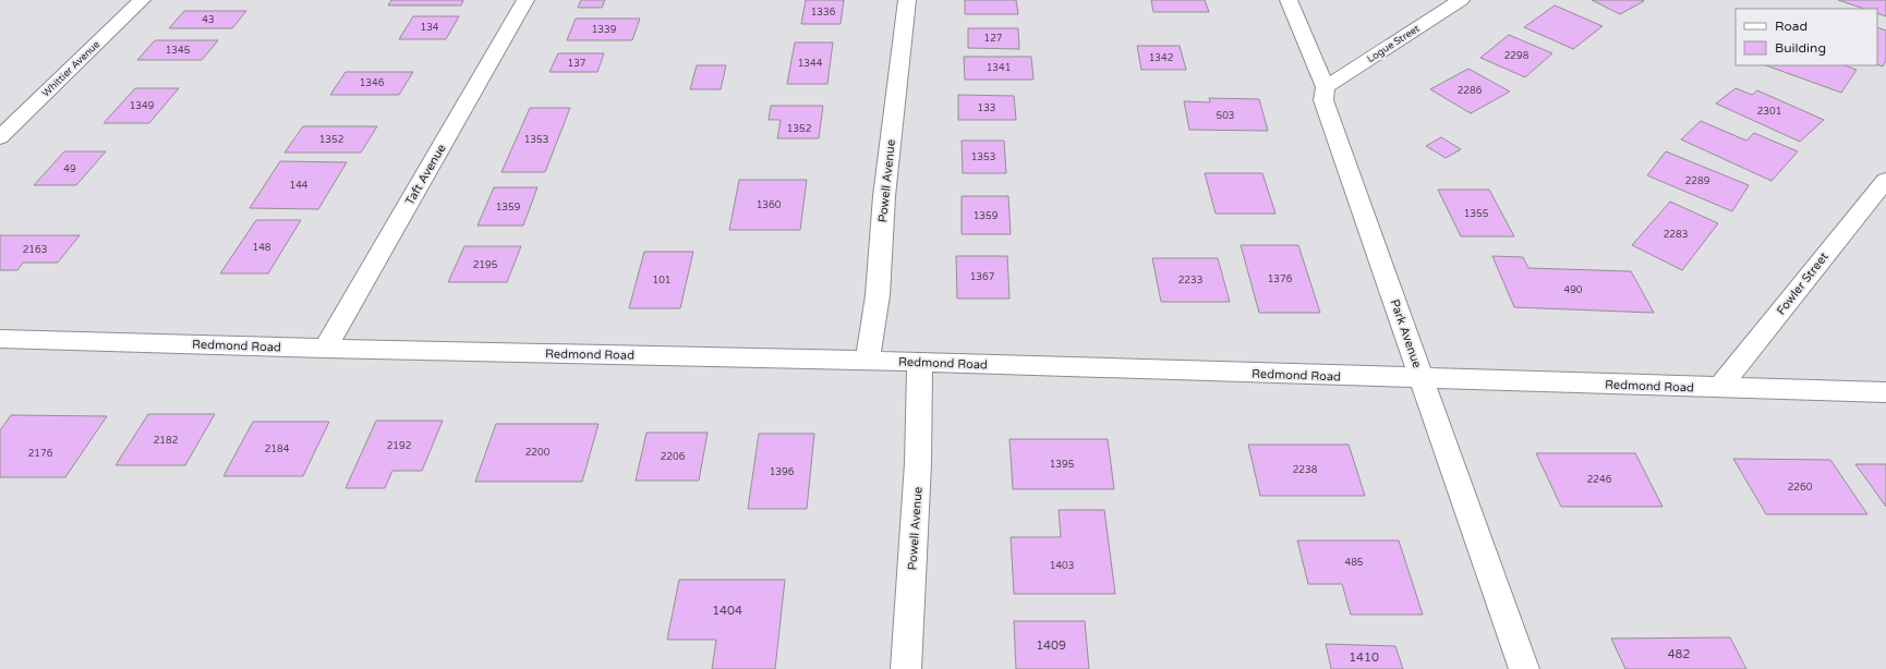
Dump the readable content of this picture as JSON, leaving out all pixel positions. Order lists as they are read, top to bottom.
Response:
{
  "streets": {
    "street": [
      "Logue Street",
      "Whittier Avenue",
      "Taft Avenue",
      "Powell Avenue",
      "Fowler Street",
      "Park Avenue",
      "Redmond Road"
    ]
  },
  "crossings": [
    ["Logue Street", "Park Avenue"],
    ["Taft Avenue", "Redmond Road"],
    ["Powell Avenue", "Redmond Road"],
    ["Fowler Street", "Redmond Road"],
    ["Park Avenue", "Redmond Road"]
  ],
  "house_numbers": [
    "1336",
    "43",
    "134",
    "1339",
    "127",
    "1345",
    "2298",
    "1342",
    "137",
    "1344",
    "1341",
    "1346",
    "2286",
    "1349",
    "133",
    "2301",
    "503",
    "1352",
    "1352",
    "1353",
    "1353",
    "49",
    "2289",
    "144",
    "1360",
    "1359",
    "1355",
    "1359",
    "2283",
    "148",
    "2163",
    "2195",
    "1367",
    "1376",
    "101",
    "2233",
    "490",
    "2182",
    "2192",
    "2184",
    "2200",
    "2176",
    "2206",
    "1395",
    "2238",
    "1396",
    "2246",
    "2260",
    "485",
    "1403",
    "1404",
    "1409",
    "482",
    "1410"
  ],
  "legend": ["Road", "Building"]
}
